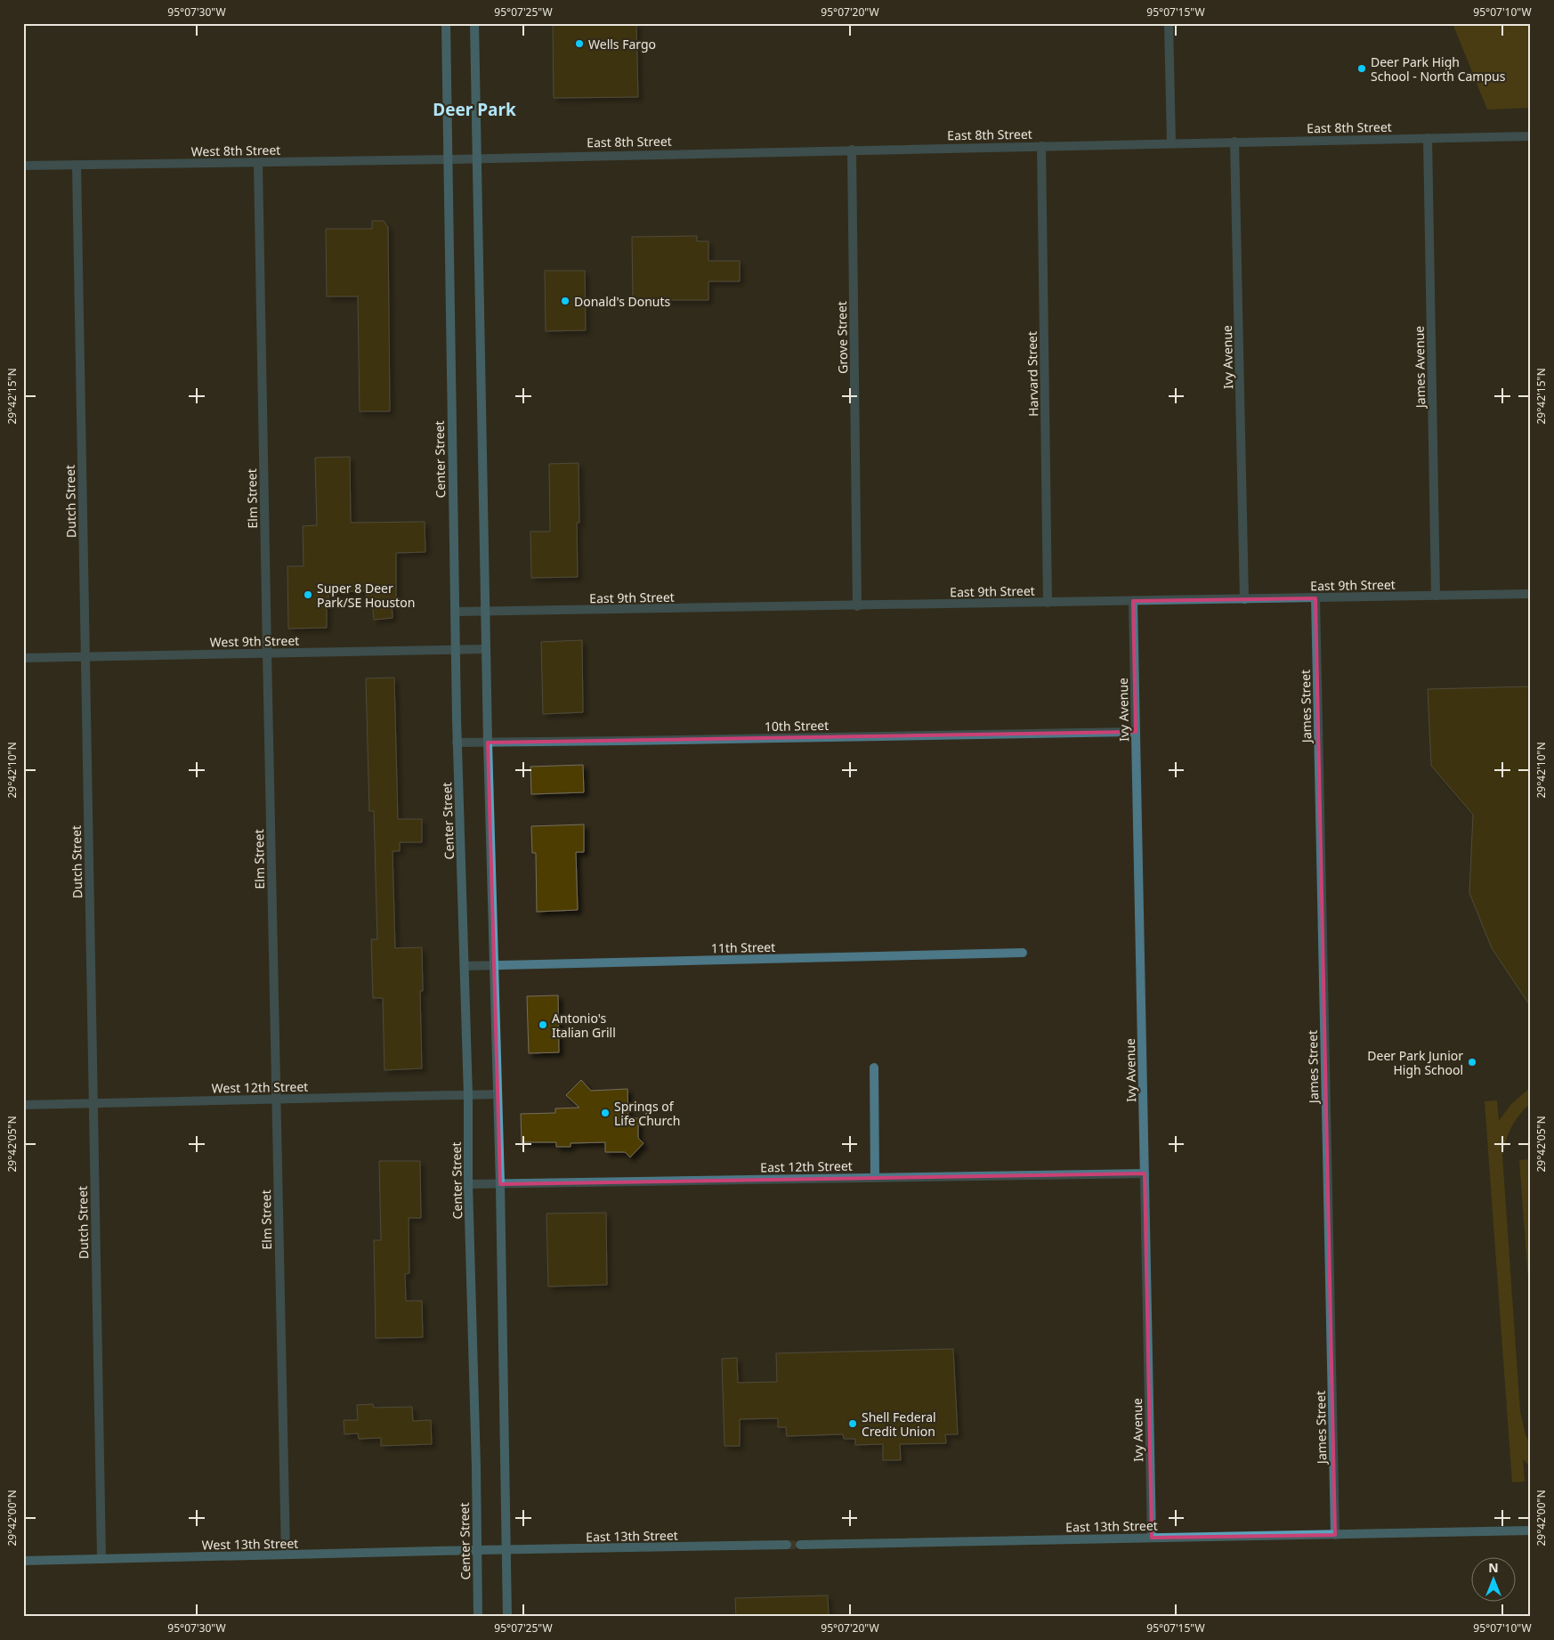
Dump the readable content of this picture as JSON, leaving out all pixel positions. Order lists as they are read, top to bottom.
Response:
{
  "streets": {
    "main road": ["Center Street", "East 13th Street", "West 13th Street"],
    "street": [
      "East 8th Street",
      "West 8th Street",
      "Grove Street",
      "Ivy Avenue",
      "James Avenue",
      "Harvard Street",
      "Elm Street",
      "Dutch Street",
      "East 9th Street",
      "West 9th Street",
      "James Street",
      "10th Street",
      "11th Street",
      "West 12th Street",
      "East 12th Street"
    ]
  },
  "crossings": [
    ["East 8th Street", "West 8th Street"],
    ["East 8th Street", "Grove Street"],
    ["East 8th Street", "Ivy Avenue"],
    ["East 8th Street", "James Avenue"],
    ["East 8th Street", "Harvard Street"],
    ["East 8th Street", "Center Street"],
    ["West 8th Street", "Center Street"],
    ["West 8th Street", "Elm Street"],
    ["West 8th Street", "Dutch Street"],
    ["Grove Street", "East 9th Street"],
    ["Ivy Avenue", "East 9th Street"],
    ["Ivy Avenue", "10th Street"],
    ["Ivy Avenue", "East 12th Street"],
    ["Ivy Avenue", "East 13th Street"],
    ["James Avenue", "East 9th Street"],
    ["Harvard Street", "East 9th Street"],
    ["Center Street", "East 9th Street"],
    ["Center Street", "West 9th Street"],
    ["Center Street", "10th Street"],
    ["Center Street", "11th Street"],
    ["Center Street", "West 12th Street"],
    ["Center Street", "East 12th Street"],
    ["Center Street", "East 13th Street"],
    ["Center Street", "West 13th Street"],
    ["Elm Street", "West 9th Street"],
    ["Elm Street", "West 12th Street"],
    ["Elm Street", "West 13th Street"],
    ["Dutch Street", "West 9th Street"],
    ["Dutch Street", "West 12th Street"],
    ["Dutch Street", "West 13th Street"],
    ["East 9th Street", "James Street"],
    ["James Street", "East 13th Street"],
    ["East 13th Street", "West 13th Street"]
  ],
  "districts": ["Deer Park"],
  "places": [
    "Wells Fargo",
    "Deer Park High School - North Campus",
    "Donald's Donuts",
    "Super 8 Deer Park/SE Houston",
    "Antonio's Italian Grill",
    "Deer Park Junior High School",
    "Springs of Life Church",
    "Shell Federal Credit Union"
  ],
  "north": "top",
  "coordinates": [
    "95°07'30\"W",
    "95°07'25\"W",
    "95°07'20\"W",
    "95°07'15\"W",
    "95°07'10\"W",
    "29°42'15\"N",
    "29°42'10\"N",
    "29°42'05\"N",
    "29°42'00\"N"
  ]
}
